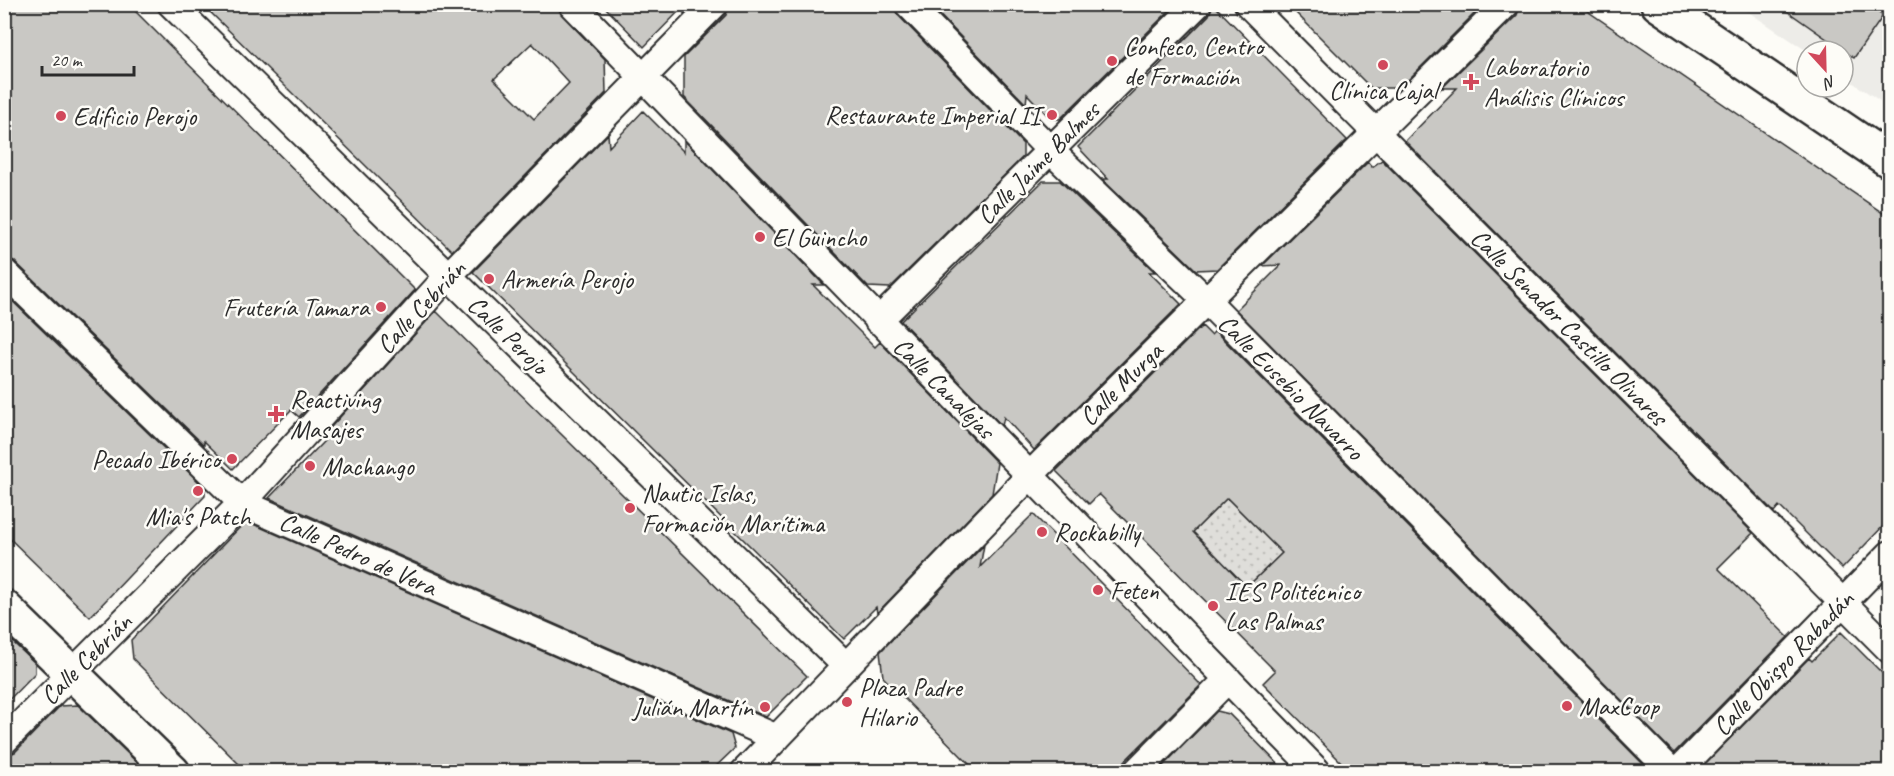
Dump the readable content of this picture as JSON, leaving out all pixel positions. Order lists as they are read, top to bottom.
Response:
{
  "streets": {
    "street": [
      "Calle Jaime Balmes",
      "Calle Cebrián",
      "Calle Senador Castillo Olivares",
      "Calle Perojo",
      "Calle Murga",
      "Calle Eusebio Navarro",
      "Calle Canalejas",
      "Calle Pedro de Vera",
      "Calle Obispo Rabadán"
    ]
  },
  "crossings": [
    ["Calle Jaime Balmes", "Calle Eusebio Navarro"],
    ["Calle Jaime Balmes", "Calle Canalejas"],
    ["Calle Cebrián", "Calle Perojo"],
    ["Calle Cebrián", "Calle Canalejas"],
    ["Calle Cebrián", "Calle Pedro de Vera"],
    ["Calle Senador Castillo Olivares", "Calle Murga"],
    ["Calle Senador Castillo Olivares", "Calle Obispo Rabadán"],
    ["Calle Perojo", "Calle Murga"],
    ["Calle Murga", "Calle Eusebio Navarro"],
    ["Calle Murga", "Calle Canalejas"],
    ["Calle Murga", "Calle Pedro de Vera"]
  ],
  "places": {
    "other": [
      "Confeco, Centro de Formación",
      "Clínica Cajal",
      "Restaurante Imperial II",
      "Edificio Perojo",
      "El Guincho",
      "Armería Perojo",
      "Frutería Tamara",
      "Pecado Ibérico",
      "Machango",
      "Mia's Patch",
      "Nautic Islas, Formación Marítima",
      "Rockabilly",
      "Feten",
      "IES Politécnico Las Palmas",
      "Plaza Padre Hilario",
      "MaxCoop",
      "Julián Martín"
    ],
    "health": ["Laboratorio Análisis Clínicos", "Reactiving Masajes"]
  },
  "scale_bar": "20 m",
  "north": "bottom"
}
